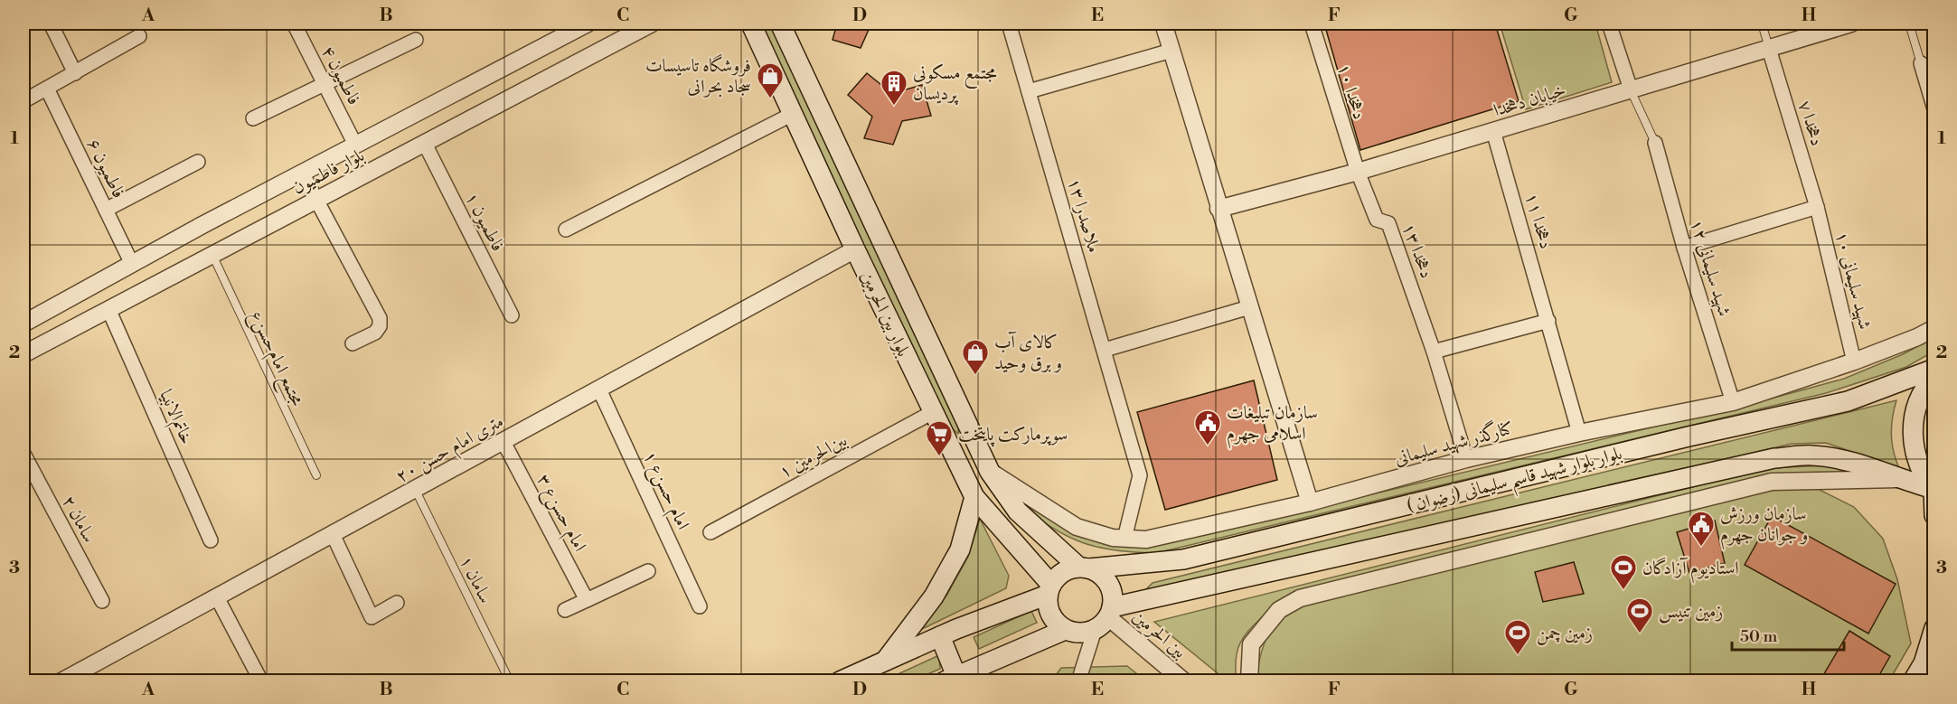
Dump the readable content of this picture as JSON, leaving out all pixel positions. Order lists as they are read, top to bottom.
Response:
{
  "streets": {
    "main road": ["بلوار بین الحرمین", "بلوار بلوار شهید قاسم سلیمانی (رضوان )"],
    "street": [
      "فاطمیون ۴",
      "دهخدا ۱۰",
      "خیابان دهخدا",
      "دهخدا ۷",
      "فاطمیون ۶",
      "بلوار فاطمیون",
      "ملاصدرا ۱۳",
      "دهخدا ۱۱",
      "فاطمیون ۱",
      "دهخدا ۱۳",
      "شهید سلیمانی ۱۲",
      "شهید سلیمانی ۱۰",
      "خاتم‌الانبیا",
      "کنارگذر شهید سلیمانی",
      "۲۰ متری امام حسن",
      "بین‌الحرمین ۱",
      "امام حسن‌ع ۱",
      "امام حسن‌ع ۳",
      "سامان ۲",
      "بین الحرمین"
    ],
    "lane": ["مجتمع امام‌حسن‌ع", "سامان ۱"]
  },
  "crossings": [
    ["فاطمیون ۴", "بلوار فاطمیون"],
    ["دهخدا ۱۰", "خیابان دهخدا"],
    ["دهخدا ۱۰", "دهخدا ۱۳"],
    ["خیابان دهخدا", "دهخدا ۷"],
    ["خیابان دهخدا", "دهخدا ۱۱"],
    ["خیابان دهخدا", "دهخدا ۱۳"],
    ["دهخدا ۷", "شهید سلیمانی ۱۰"],
    ["فاطمیون ۶", "بلوار فاطمیون"],
    ["بلوار فاطمیون", "فاطمیون ۱"],
    ["بلوار فاطمیون", "مجتمع امام‌حسن‌ع"],
    ["بلوار فاطمیون", "خاتم‌الانبیا"],
    ["ملاصدرا ۱۳", "کنارگذر شهید سلیمانی"],
    ["دهخدا ۱۱", "کنارگذر شهید سلیمانی"],
    ["شهید سلیمانی ۱۲", "کنارگذر شهید سلیمانی"],
    ["شهید سلیمانی ۱۰", "کنارگذر شهید سلیمانی"],
    ["بلوار بین الحرمین", "کنارگذر شهید سلیمانی"],
    ["بلوار بین الحرمین", "۲۰ متری امام حسن"],
    ["بلوار بین الحرمین", "بین‌الحرمین ۱"],
    ["بلوار بین الحرمین", "بلوار بلوار شهید قاسم سلیمانی (رضوان )"],
    ["بلوار بین الحرمین", "بین الحرمین"],
    ["۲۰ متری امام حسن", "امام حسن‌ع ۱"],
    ["۲۰ متری امام حسن", "امام حسن‌ع ۳"],
    ["۲۰ متری امام حسن", "سامان ۱"],
    ["بلوار بلوار شهید قاسم سلیمانی (رضوان )", "بین الحرمین"]
  ],
  "places": {
    "shop": ["فروشگاه تاسیسات سجاد بحرانی", "کالای آب و برق وحید"],
    "building": ["مجتمع مسکونی پردیسان"],
    "public building": ["سازمان تبلیغات اسلامی جهرم", "سازمان ورزش و جوانان جهرم"],
    "supermarket": ["سوپرمارکت پایتخت"],
    "sports": ["استادیوم آزادگان", "زمین تنیس", "زمین چمن"]
  },
  "scale_bar": "50 m",
  "grid": {
    "columns": [
      "A",
      "B",
      "C",
      "D",
      "E",
      "F",
      "G",
      "H"
    ],
    "rows": ["1", "2", "3"]
  }
}
